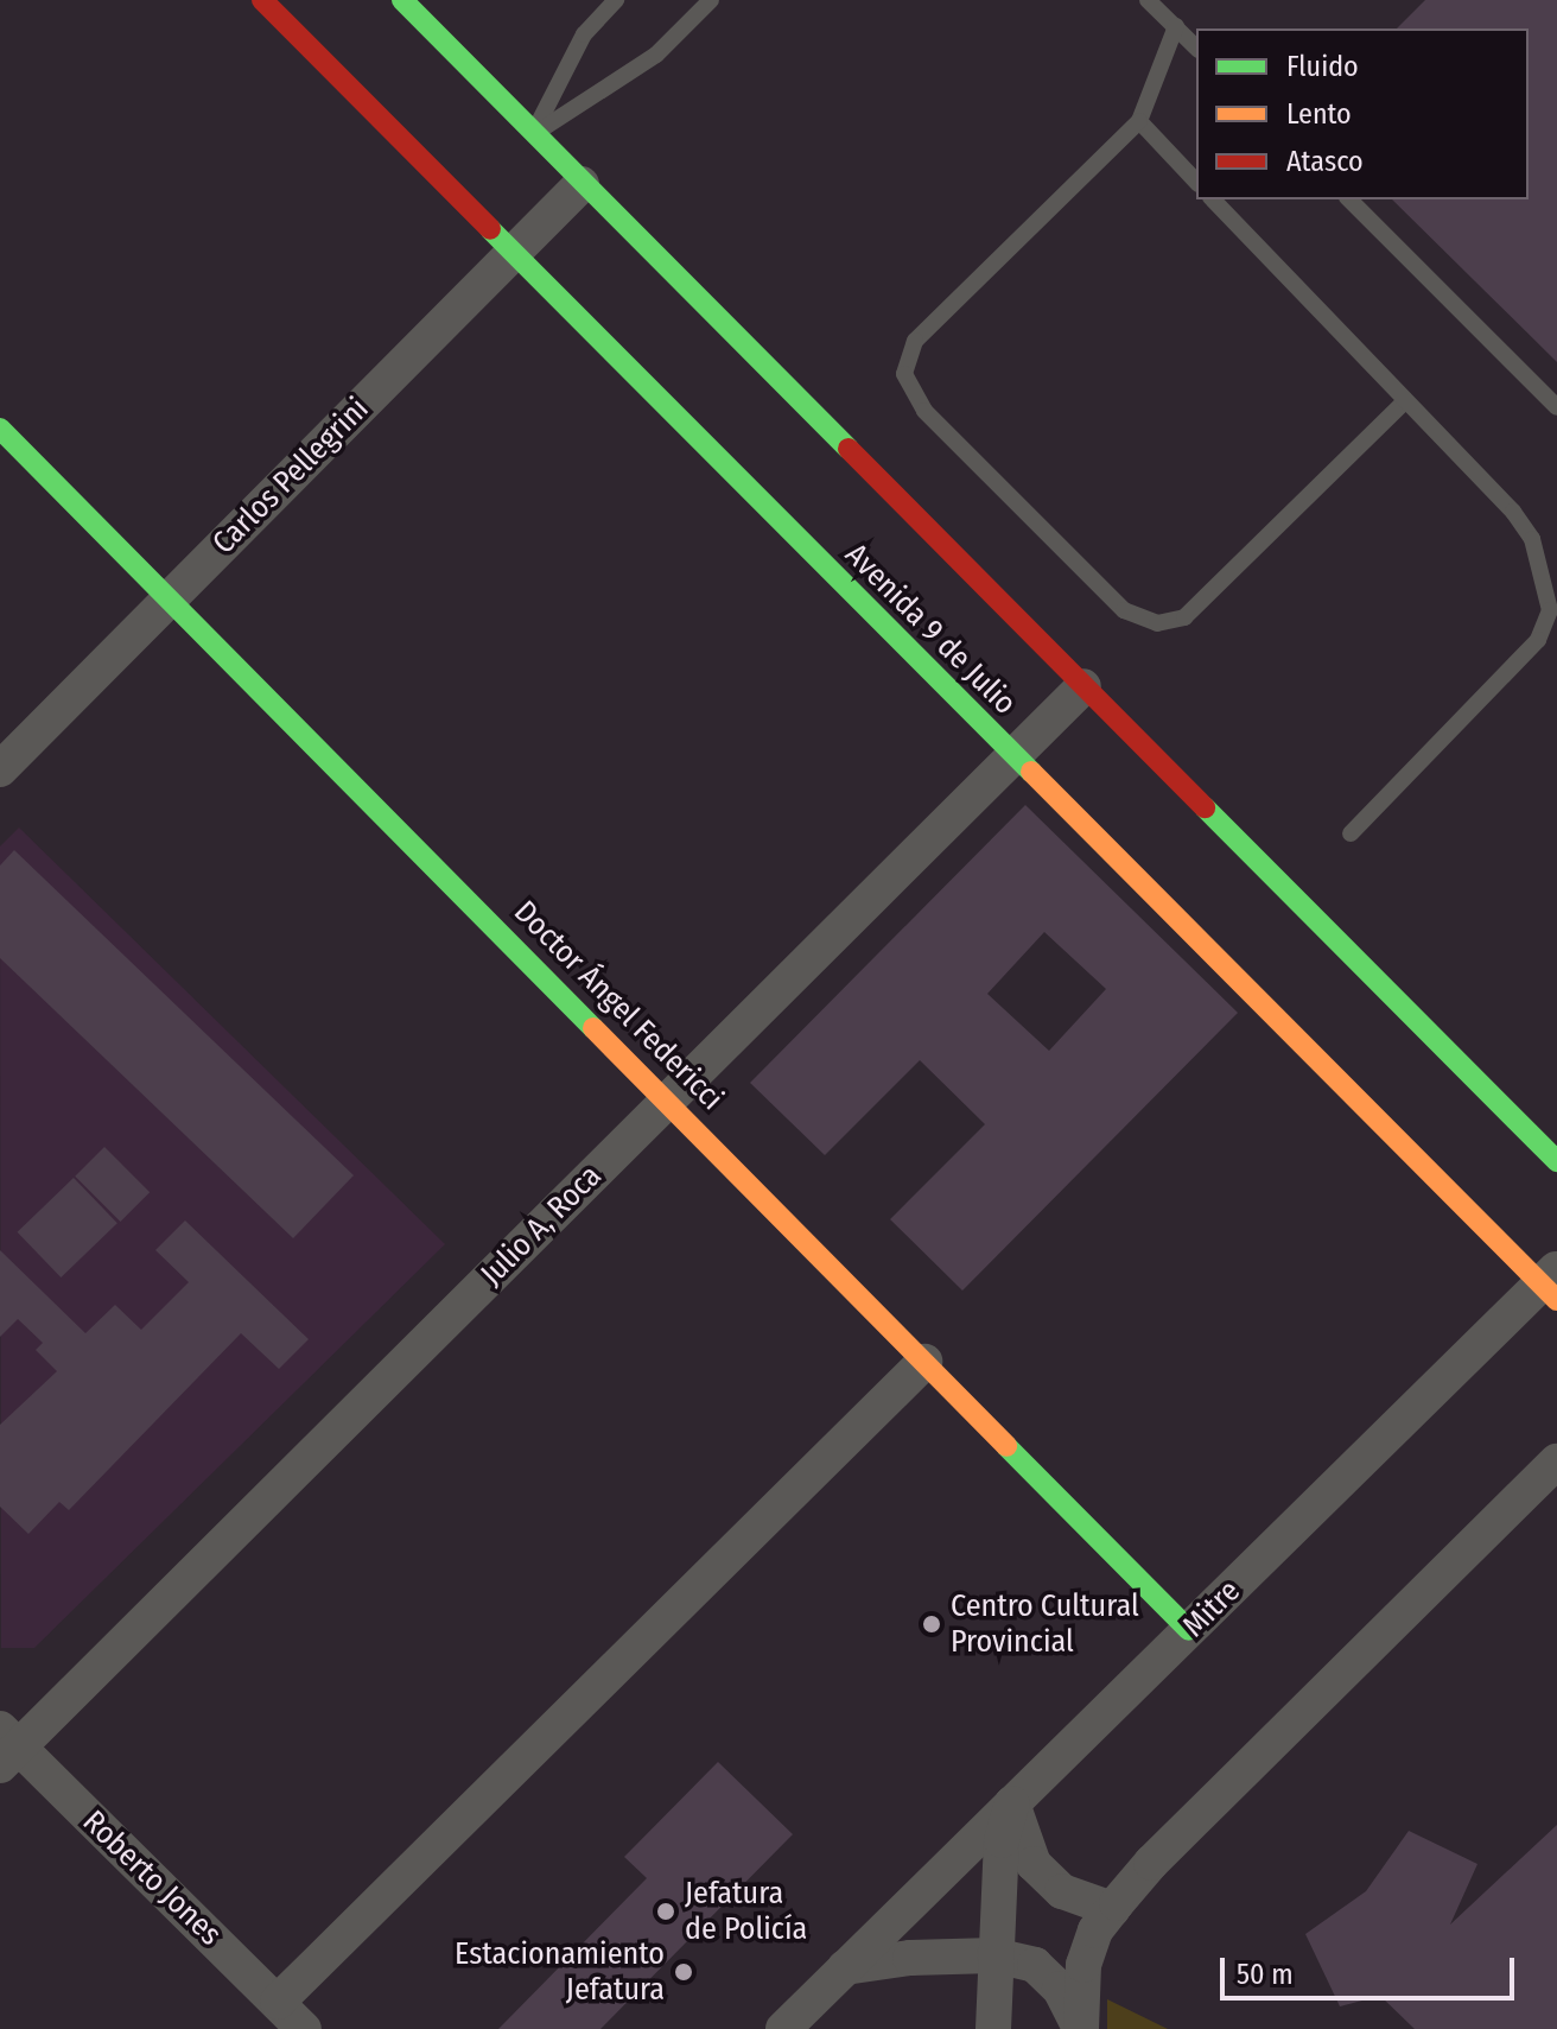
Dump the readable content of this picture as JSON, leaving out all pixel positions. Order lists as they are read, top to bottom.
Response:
{
  "streets": {
    "main road": ["Avenida 9 de Julio", "Doctor Ángel Federicci"],
    "street": [
      "Carlos Pellegrini",
      "Julio A, Roca",
      "Mitre",
      "Roberto Jones"
    ]
  },
  "crossings": [
    ["Carlos Pellegrini", "Avenida 9 de Julio"],
    ["Carlos Pellegrini", "Doctor Ángel Federicci"],
    ["Avenida 9 de Julio", "Julio A, Roca"],
    ["Avenida 9 de Julio", "Mitre"],
    ["Doctor Ángel Federicci", "Julio A, Roca"],
    ["Doctor Ángel Federicci", "Mitre"],
    ["Julio A, Roca", "Roberto Jones"]
  ],
  "places": ["Centro Cultural Provincial", "Jefatura de Policía", "Estacionamiento Jefatura"],
  "legend": ["Fluido", "Lento", "Atasco"],
  "scale_bar": "50 m"
}
